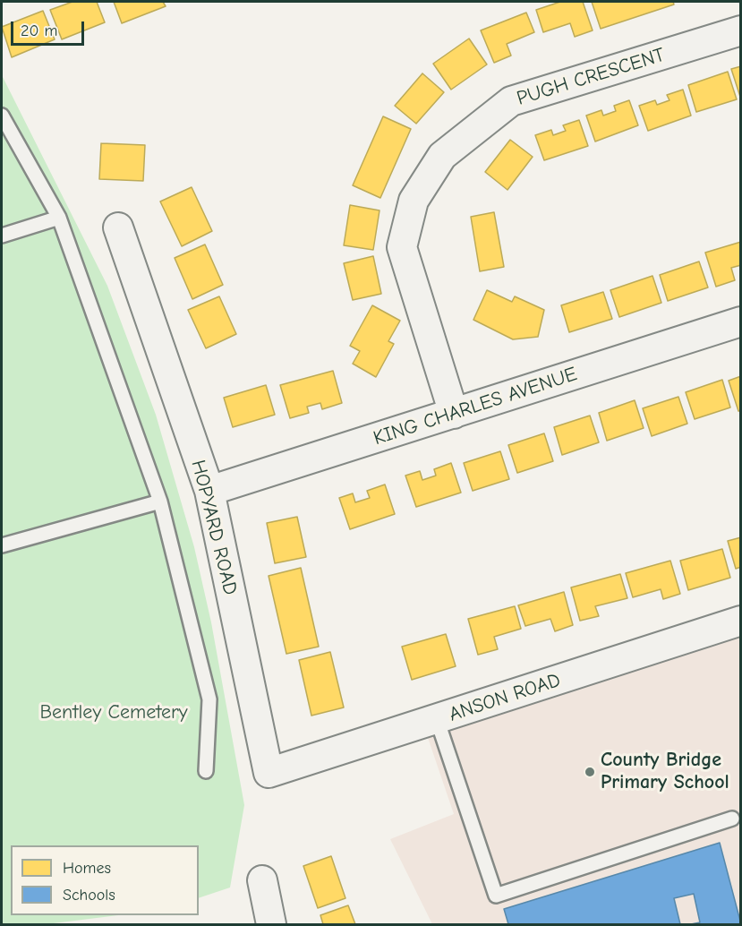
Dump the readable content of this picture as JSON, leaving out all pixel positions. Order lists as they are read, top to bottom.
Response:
{
  "streets": {
    "street": [
      "PUGH CRESCENT",
      "KING CHARLES AVENUE",
      "HOPYARD ROAD",
      "ANSON ROAD"
    ]
  },
  "crossings": [
    ["PUGH CRESCENT", "KING CHARLES AVENUE"],
    ["KING CHARLES AVENUE", "HOPYARD ROAD"],
    ["HOPYARD ROAD", "ANSON ROAD"]
  ],
  "parks": ["Bentley Cemetery"],
  "places": ["County Bridge Primary School"],
  "legend": ["Homes", "Schools"],
  "scale_bar": "20 m"
}
